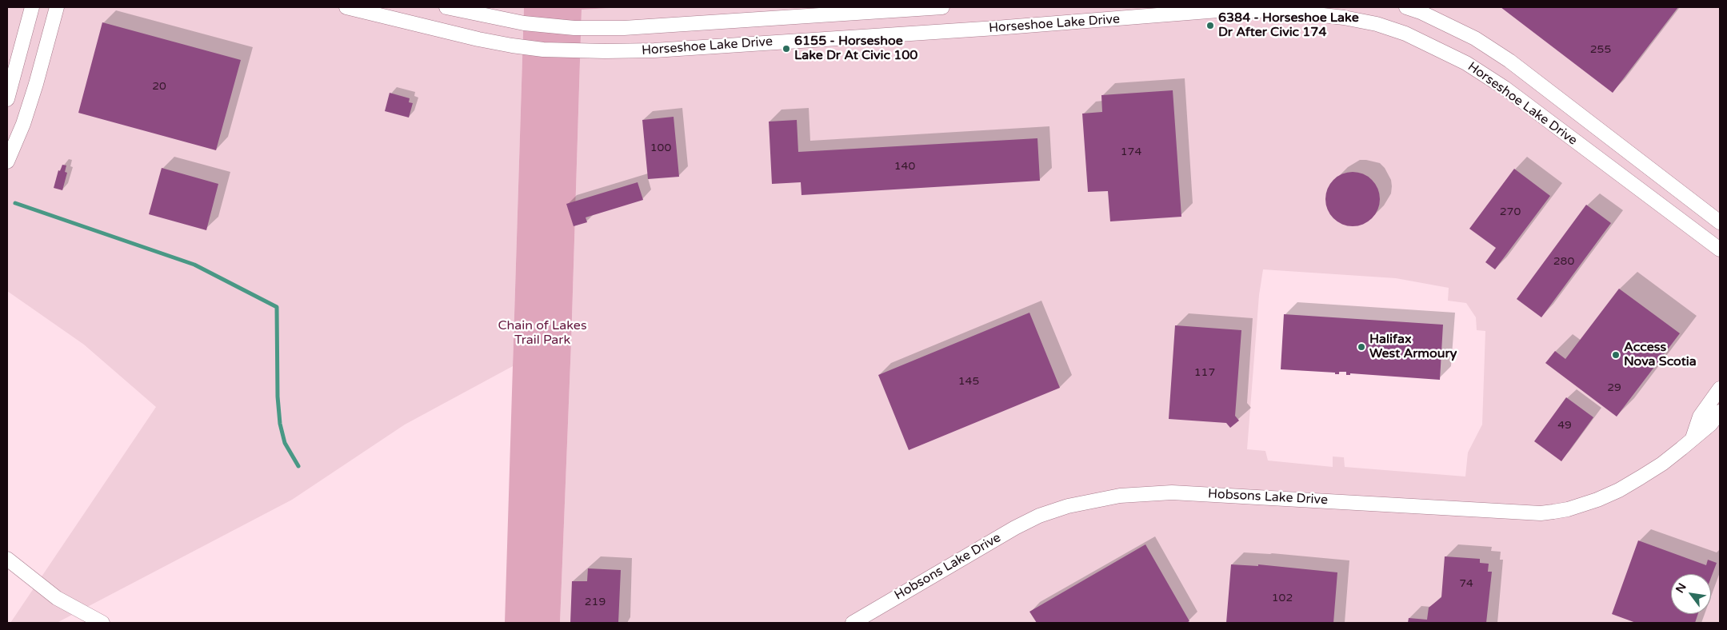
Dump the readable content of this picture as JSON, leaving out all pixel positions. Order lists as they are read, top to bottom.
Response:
{
  "streets": {
    "street": ["Horseshoe Lake Drive", "Hobsons Lake Drive"]
  },
  "parks": ["Chain of Lakes Trail Park"],
  "places": [
    "6384 - Horseshoe Lake Dr After Civic 174",
    "6155 - Horseshoe Lake Dr At Civic 100",
    "Halifax West Armoury",
    "Access Nova Scotia"
  ],
  "house_numbers": [
    "255",
    "20",
    "100",
    "174",
    "140",
    "270",
    "280",
    "117",
    "145",
    "29",
    "49",
    "74",
    "102",
    "219"
  ],
  "north": "top left"
}
